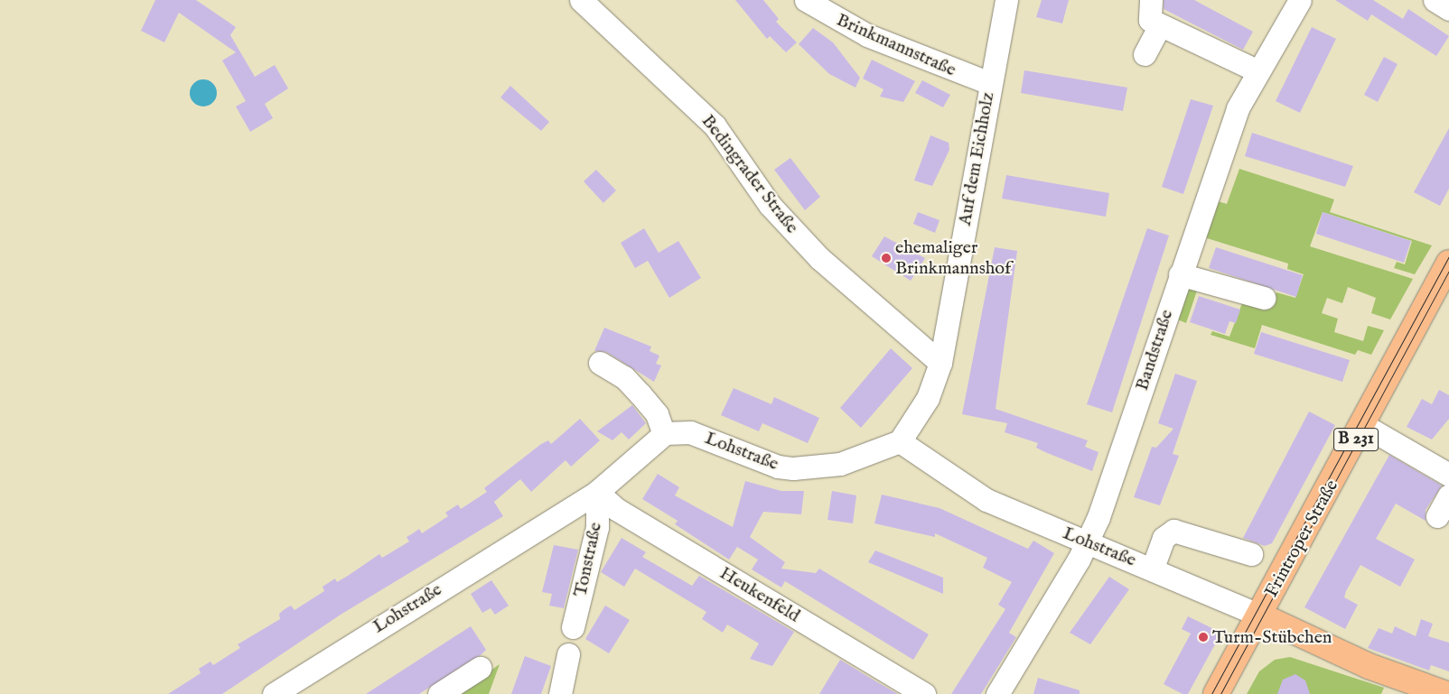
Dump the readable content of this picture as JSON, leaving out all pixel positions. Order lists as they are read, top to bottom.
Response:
{
  "streets": {
    "main road": ["B 231", "Frintroper Straße"],
    "street": [
      "Brinkmannstraße",
      "Auf dem Eichholz",
      "Bedingrader Straße",
      "Bandstraße",
      "Lohstraße",
      "Tonstraße",
      "Heukenfeld"
    ]
  },
  "crossings": [
    ["Brinkmannstraße", "Auf dem Eichholz"],
    ["Auf dem Eichholz", "Bedingrader Straße"],
    ["Auf dem Eichholz", "Lohstraße"],
    ["Bandstraße", "Lohstraße"],
    ["Lohstraße", "Frintroper Straße"],
    ["Lohstraße", "Tonstraße"],
    ["Lohstraße", "Heukenfeld"],
    ["Tonstraße", "Heukenfeld"]
  ],
  "places": ["ehemaliger Brinkmannshof", "Turm-Stübchen"]
}
